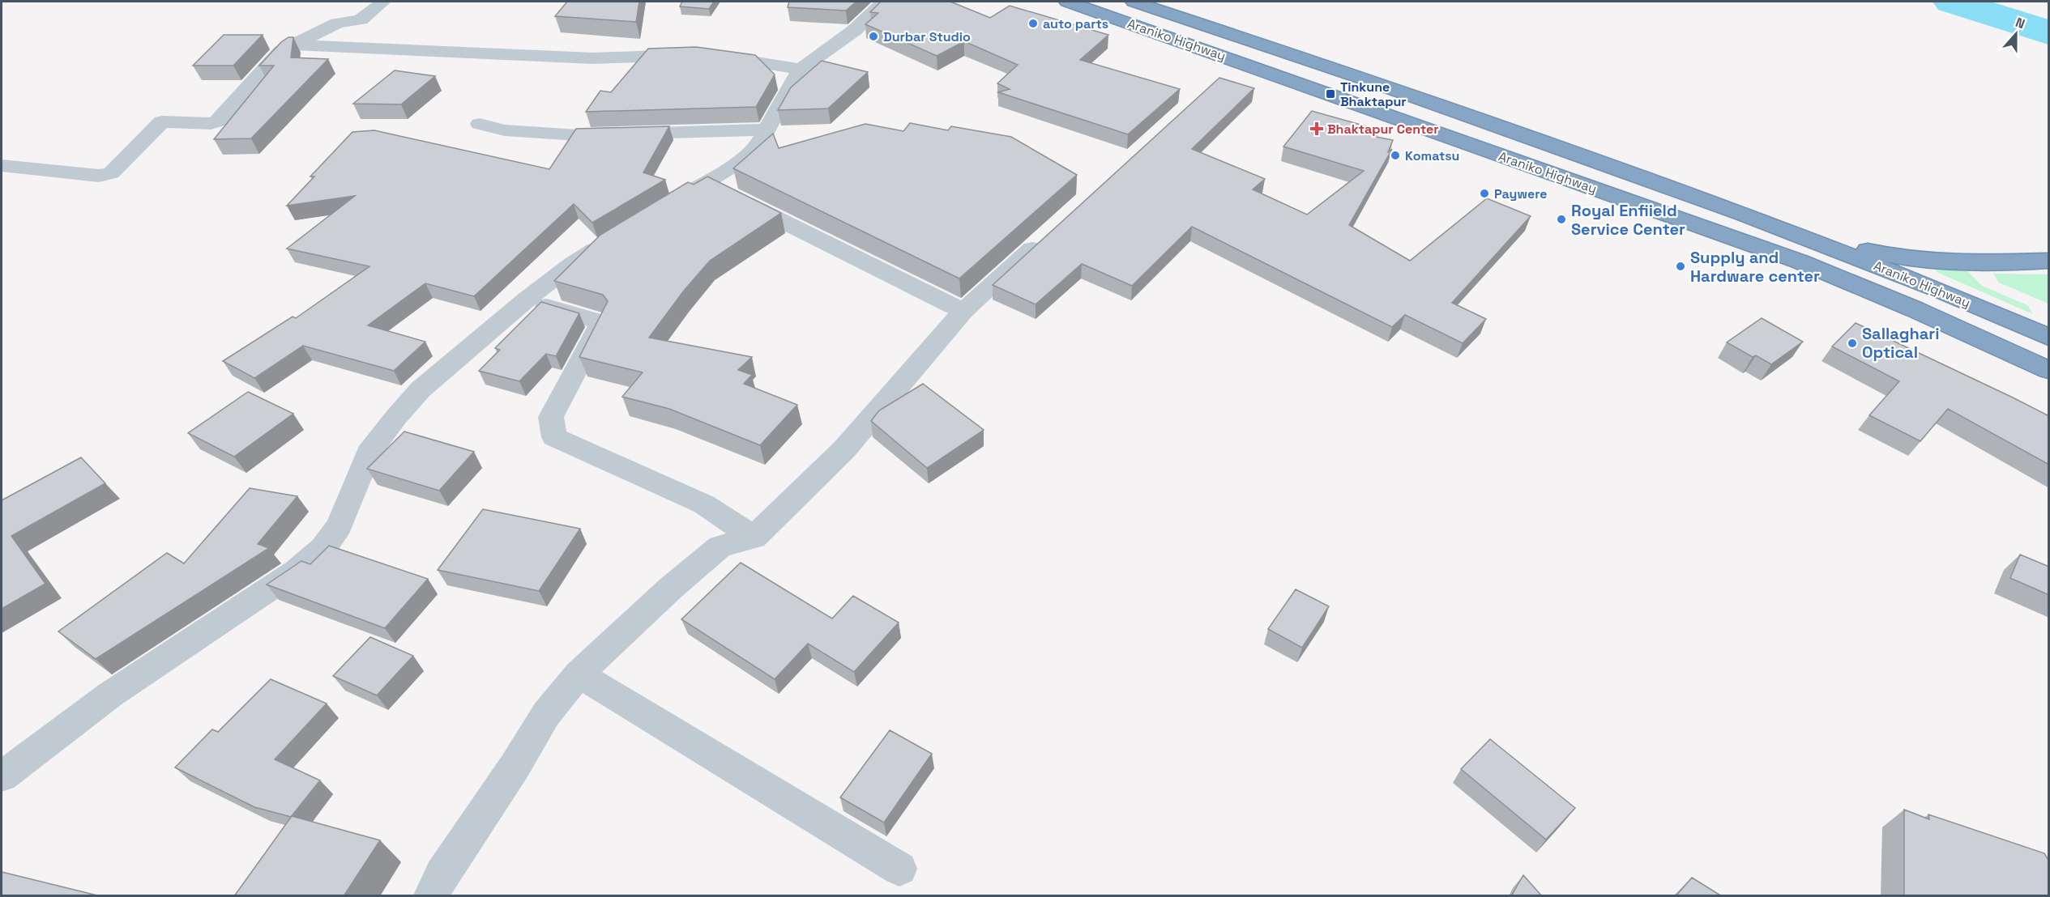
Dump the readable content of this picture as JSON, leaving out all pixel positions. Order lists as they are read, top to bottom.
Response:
{
  "streets": {
    "highway": ["Araniko Highway"]
  },
  "places": {
    "other": [
      "auto parts",
      "Durbar Studio",
      "Komatsu",
      "Paywere",
      "Royal Enfiield Service Center",
      "Supply and Hardware center",
      "Sallaghari Optical"
    ],
    "transit": ["Tinkune Bhaktapur"],
    "health": ["Bhaktapur Center"]
  },
  "north": "top"
}
